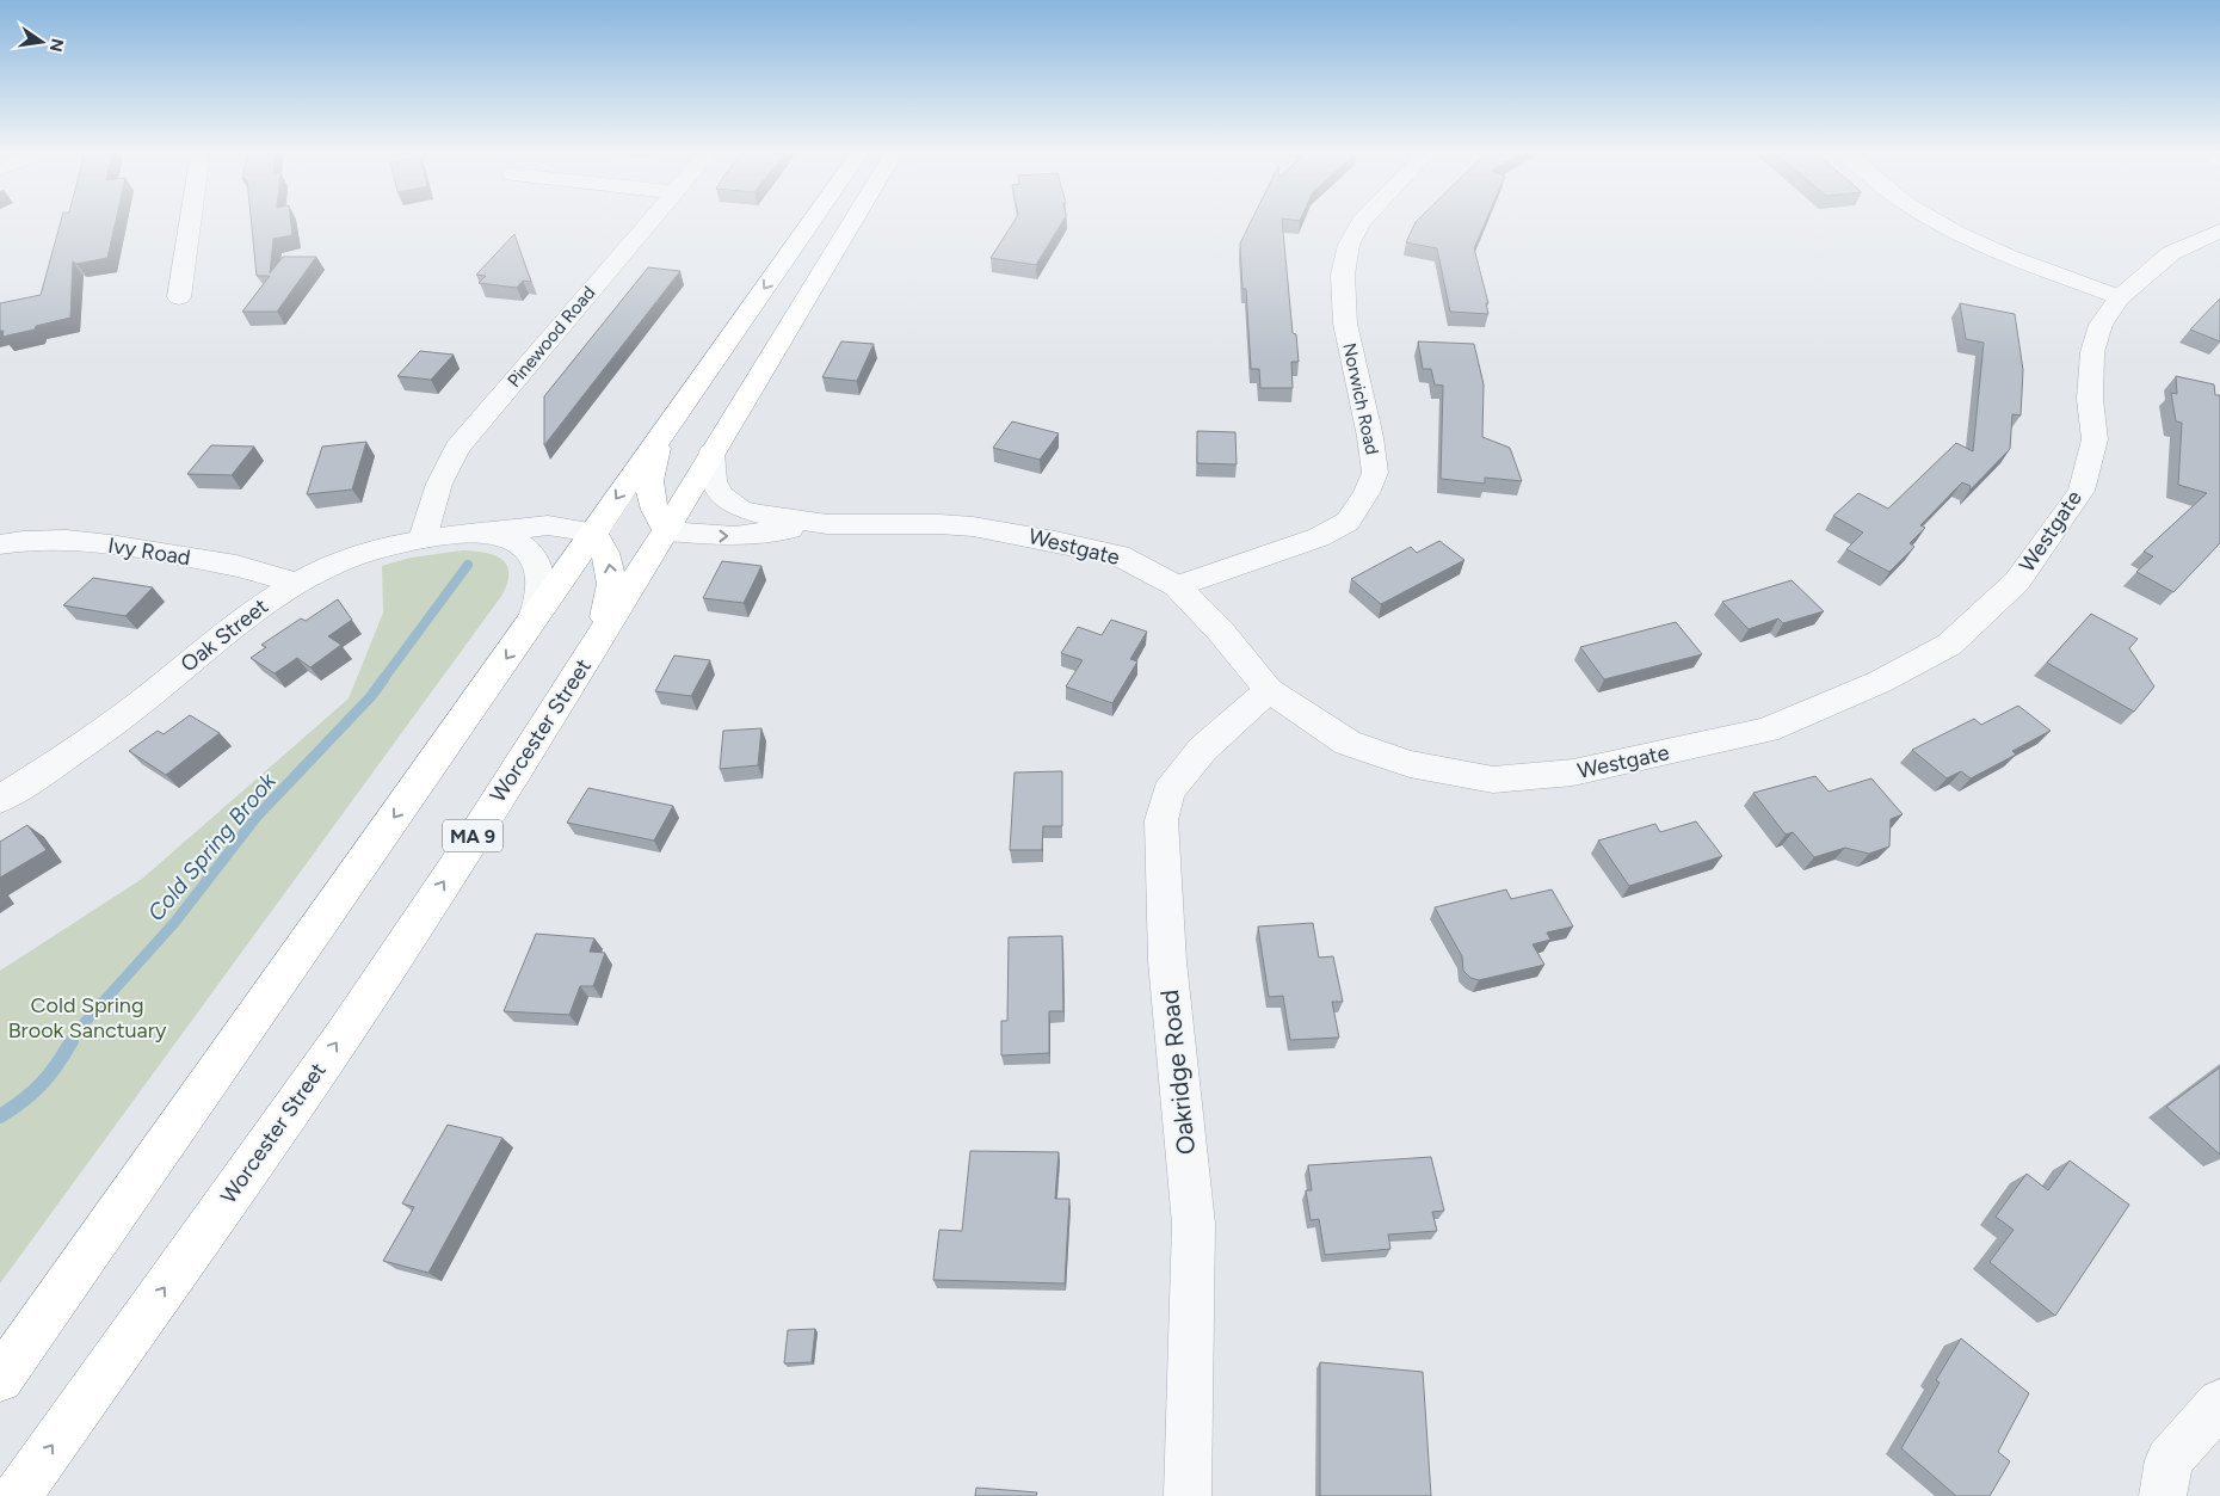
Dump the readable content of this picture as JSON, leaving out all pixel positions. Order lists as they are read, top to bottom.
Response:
{
  "streets": {
    "highway": ["Worcester Street", "MA 9"],
    "street": [
      "Pinewood Road",
      "Norwich Road",
      "Westgate",
      "Ivy Road",
      "Oak Street",
      "Oakridge Road"
    ]
  },
  "crossings": [
    ["Pinewood Road", "Oak Street"],
    ["Norwich Road", "Westgate"],
    ["Westgate", "Worcester Street"],
    ["Westgate", "Oakridge Road"],
    ["Ivy Road", "Oak Street"]
  ],
  "water": ["Cold Spring Brook"],
  "parks": ["Cold Spring Brook Sanctuary"],
  "north": "right"
}
